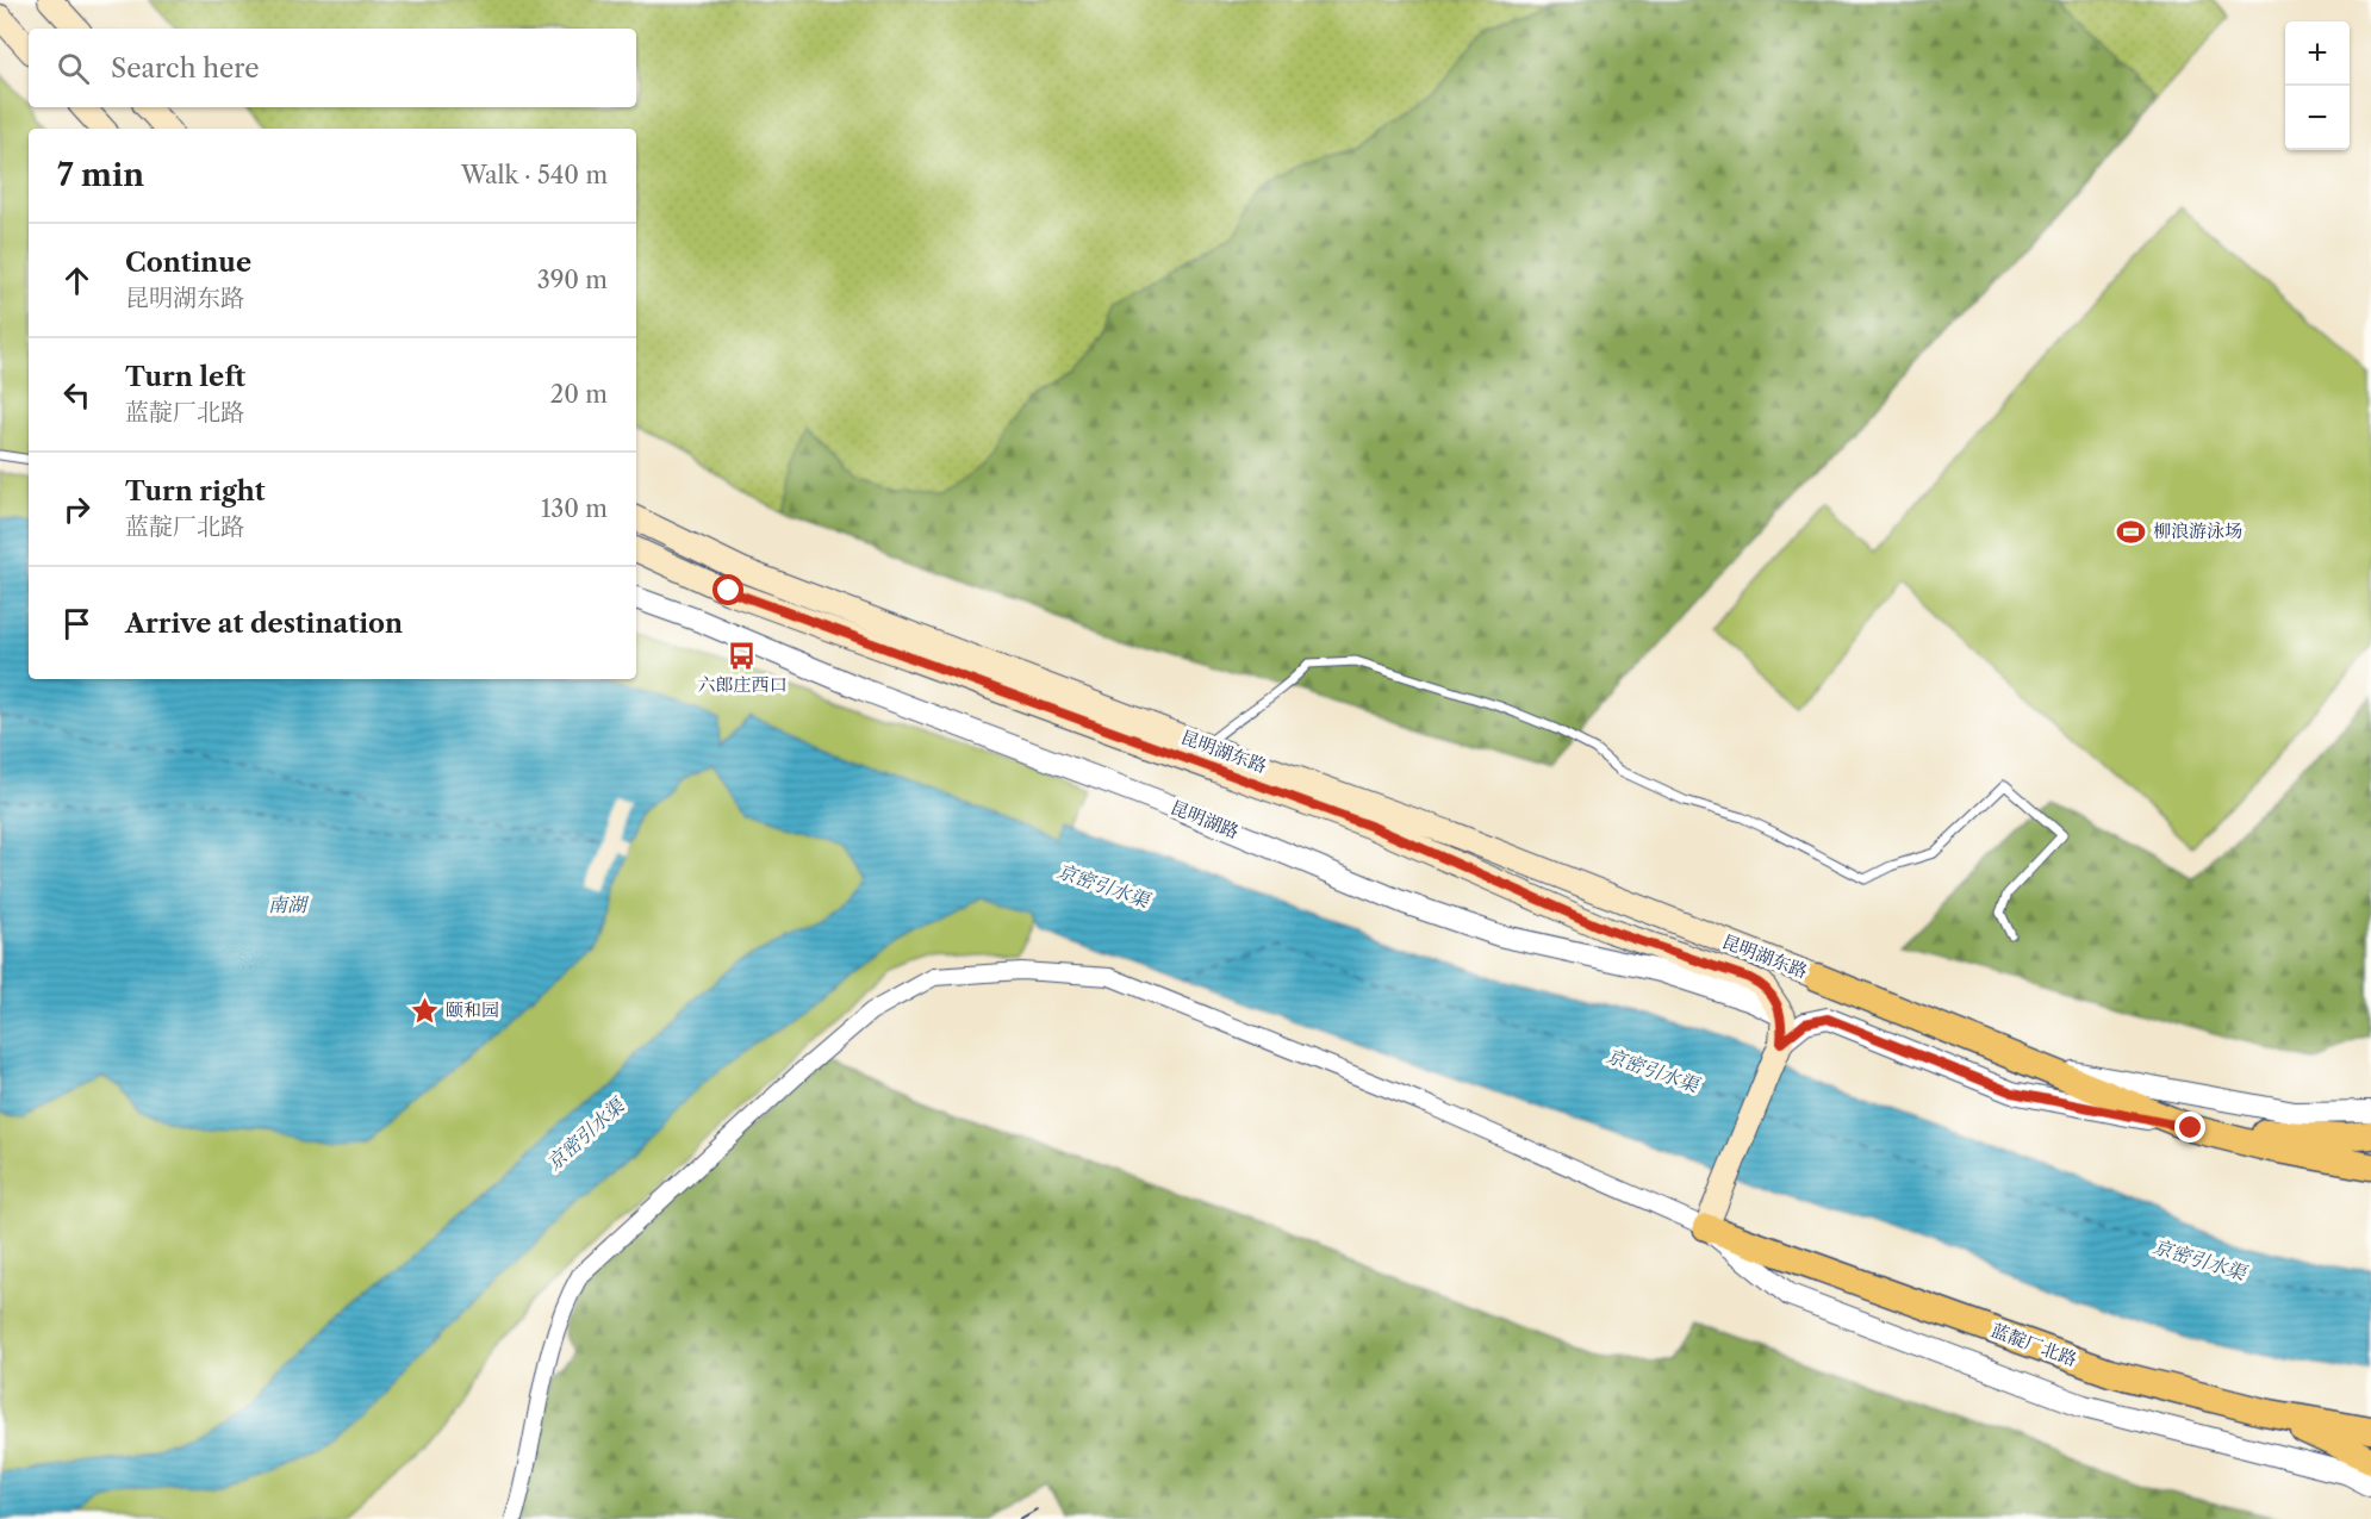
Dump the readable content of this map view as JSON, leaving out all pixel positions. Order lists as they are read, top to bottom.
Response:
{
  "streets": {
    "highway": ["蓝靛厂北路"],
    "main road": ["昆明湖东路"],
    "street": ["昆明湖路"]
  },
  "crossings": [
    ["昆明湖东路", "昆明湖路"]
  ],
  "water": ["京密引水渠", "南湖"],
  "places": {
    "sports": ["柳浪游泳场"],
    "bus stop": ["六郎庄西口"],
    "place": ["颐和园"]
  },
  "page": {
    "map_buttons": ["+", "−"],
    "search": "Search here",
    "heading": ["7 min", "Walk · 540 m"],
    "list": [
      ["Continue", "昆明湖东路", "390 m"],
      ["Turn left", "蓝靛厂北路", "20 m"],
      ["Turn right", "蓝靛厂北路", "130 m"],
      "Arrive at destination"
    ]
  }
}
